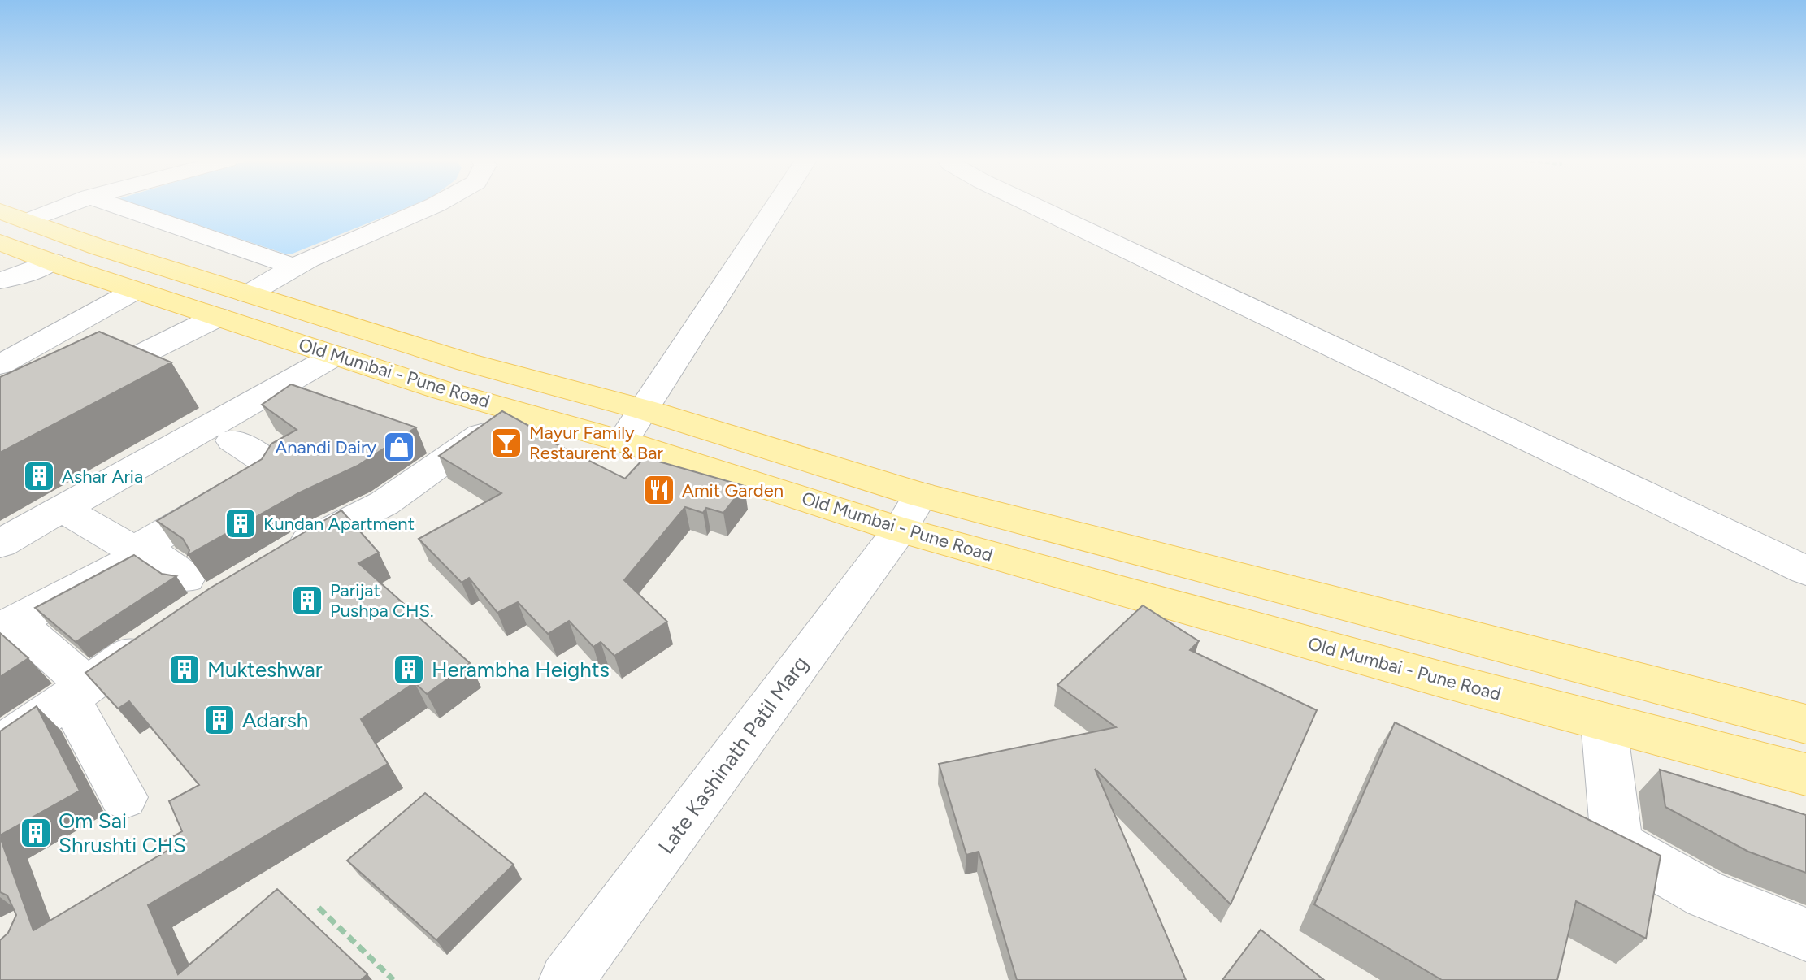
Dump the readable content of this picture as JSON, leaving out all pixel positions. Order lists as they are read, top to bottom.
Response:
{
  "streets": {
    "main road": ["Old Mumbai - Pune Road"],
    "street": ["Late Kashinath Patil Marg"]
  },
  "crossings": [
    ["Old Mumbai - Pune Road", "Late Kashinath Patil Marg"]
  ],
  "places": {
    "bar": ["Mayur Family Restaurent & Bar"],
    "shop": ["Anandi Dairy"],
    "building": [
      "Ashar Aria",
      "Kundan Apartment",
      "Parijat Pushpa CHS.",
      "Mukteshwar",
      "Herambha Heights",
      "Adarsh",
      "Om Sai Shrushti CHS"
    ],
    "restaurant": ["Amit Garden"]
  }
}
